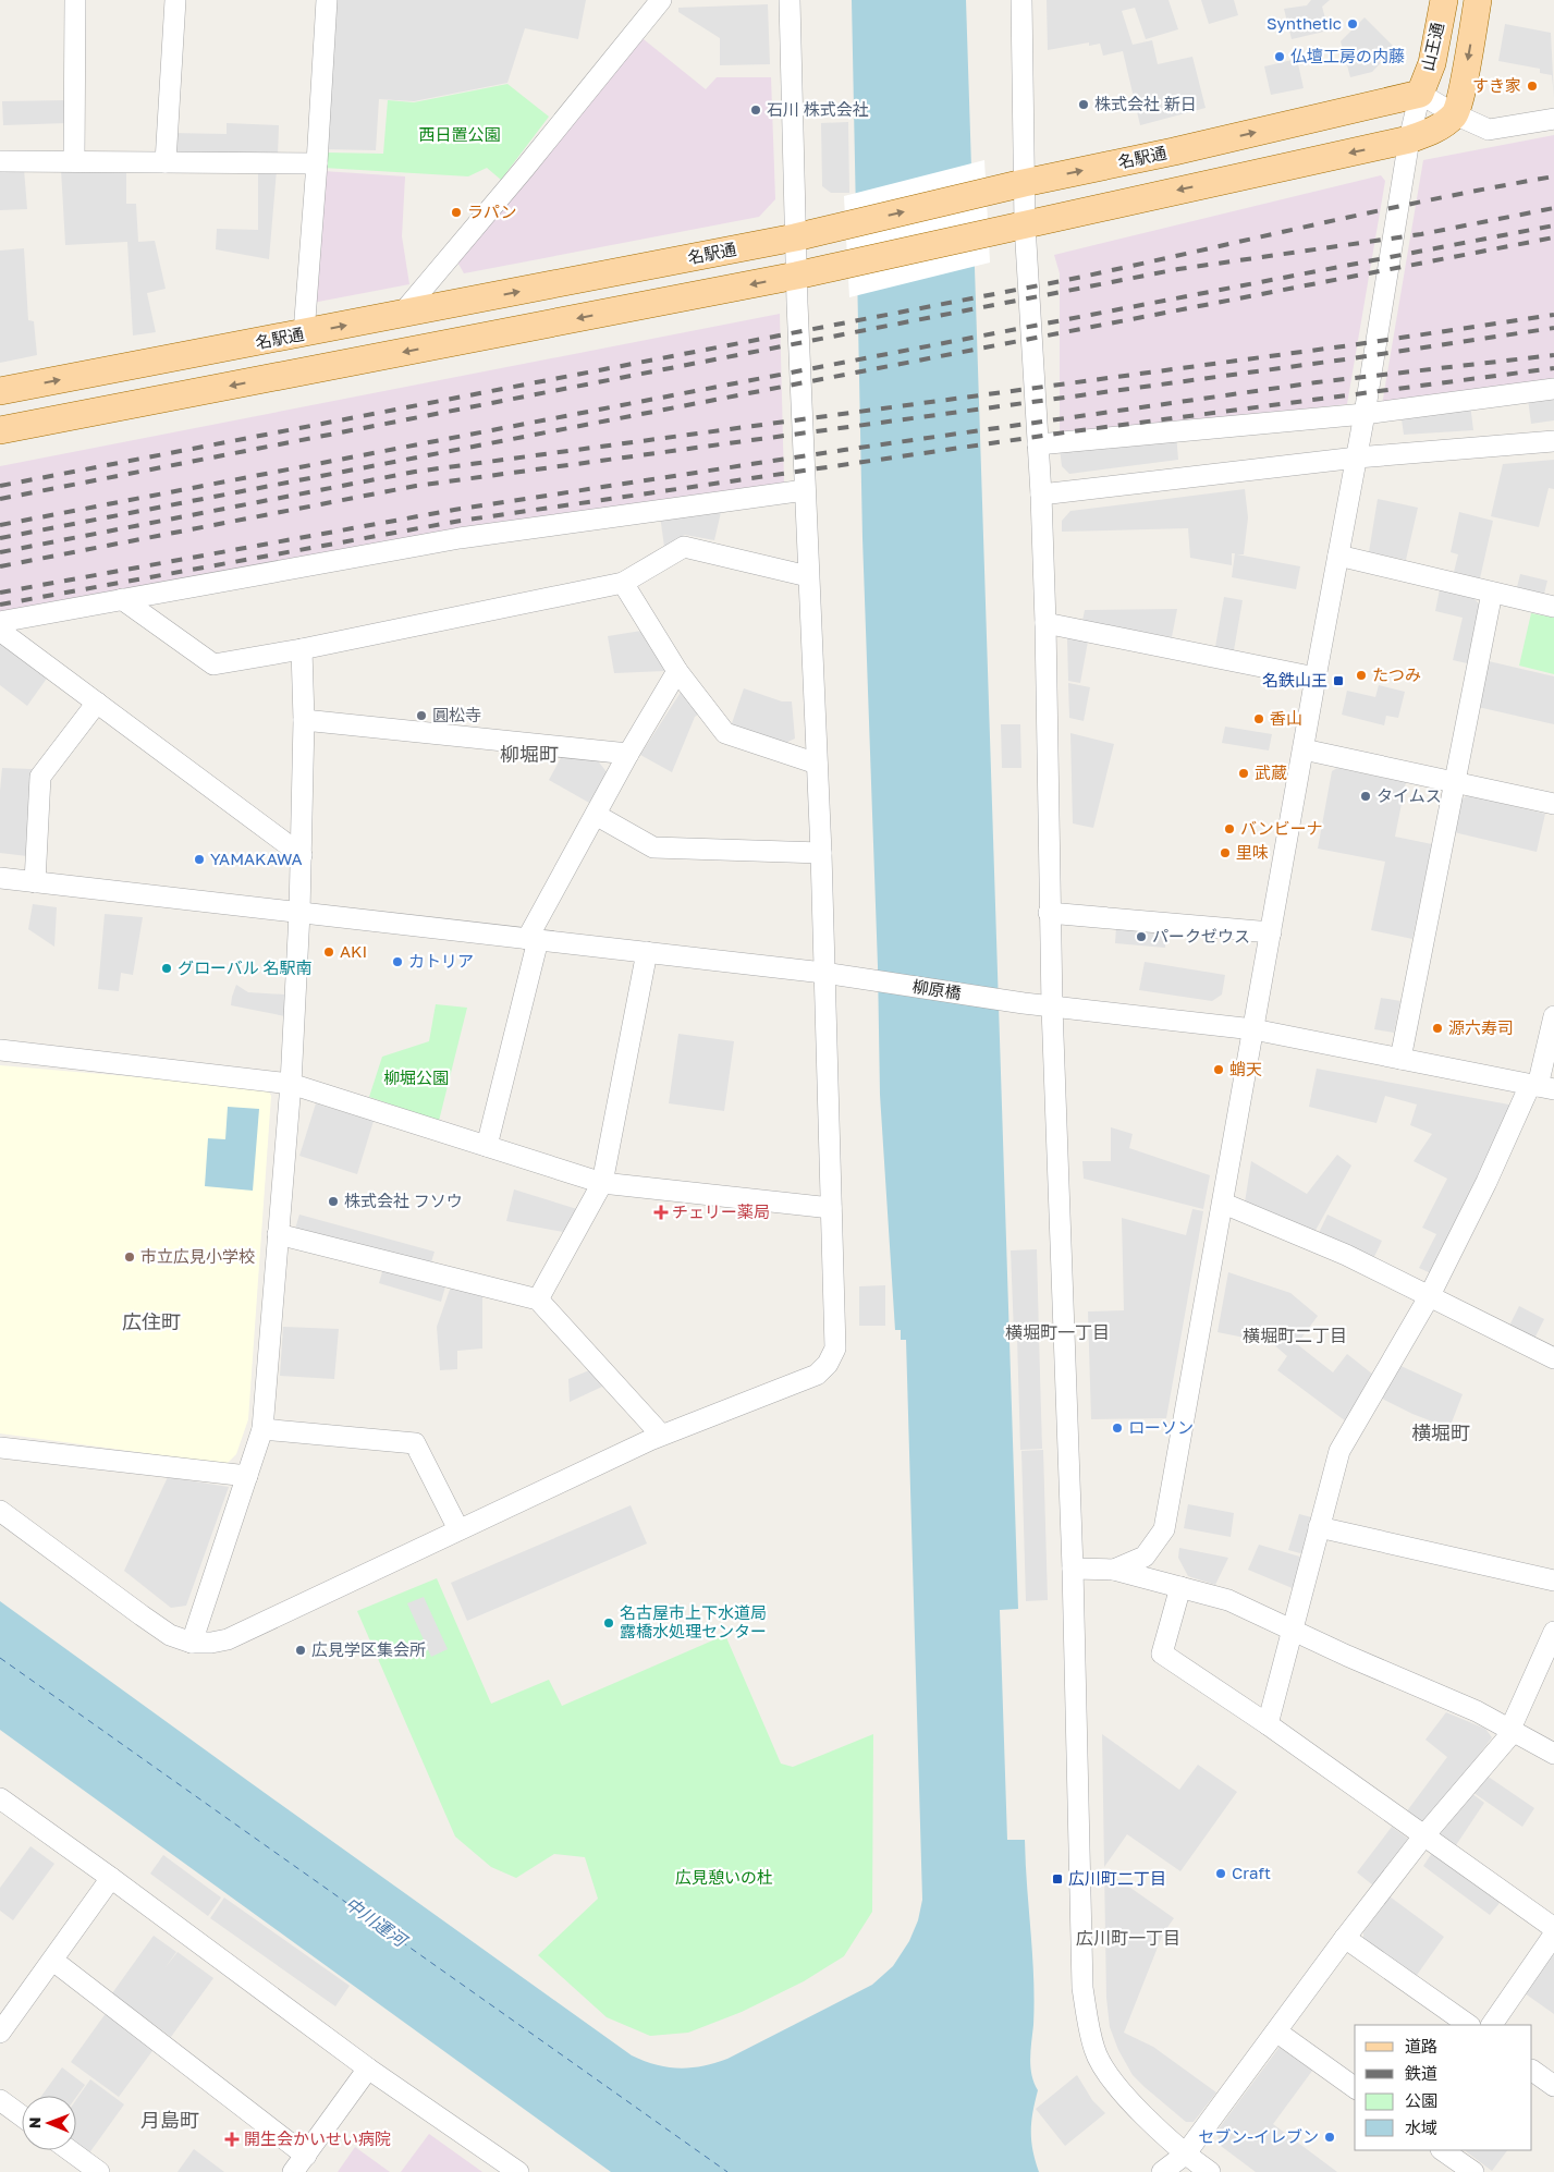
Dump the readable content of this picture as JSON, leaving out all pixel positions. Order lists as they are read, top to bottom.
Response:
{
  "streets": {
    "main road": ["山王通", "名駅通"],
    "street": ["柳原橋"]
  },
  "crossings": [
    ["山王通", "名駅通"]
  ],
  "districts": [
    "柳堀町",
    "広住町",
    "横堀町一丁目",
    "横堀町二丁目",
    "横堀町",
    "広川町一丁目",
    "月島町"
  ],
  "water": ["中川運河"],
  "parks": ["西日置公園", "柳堀公園", "広見憩いの杜"],
  "places": {
    "other": [
      "Synthetic",
      "仏壇工房の内藤",
      "すき家",
      "株式会社 新日",
      "石川 株式会社",
      "ラパン",
      "たつみ",
      "圓松寺",
      "香山",
      "武蔵",
      "タイムス",
      "バンビーナ",
      "里味",
      "YAMAKAWA",
      "パークゼウス",
      "AKI",
      "カトリア",
      "グローバル 名駅南",
      "源六寿司",
      "蛸天",
      "株式会社 フソウ",
      "市立広見小学校",
      "ローソン",
      "名古屋市上下水道局 露橋水処理センター",
      "広見学区集会所",
      "Craft",
      "セブン-イレブン"
    ],
    "transit": ["名鉄山王", "広川町二丁目"],
    "health": ["チェリー薬局", "開生会かいせい病院"]
  },
  "legend": [
    "道路",
    "鉄道",
    "公園",
    "水域"
  ],
  "north": "left"
}
